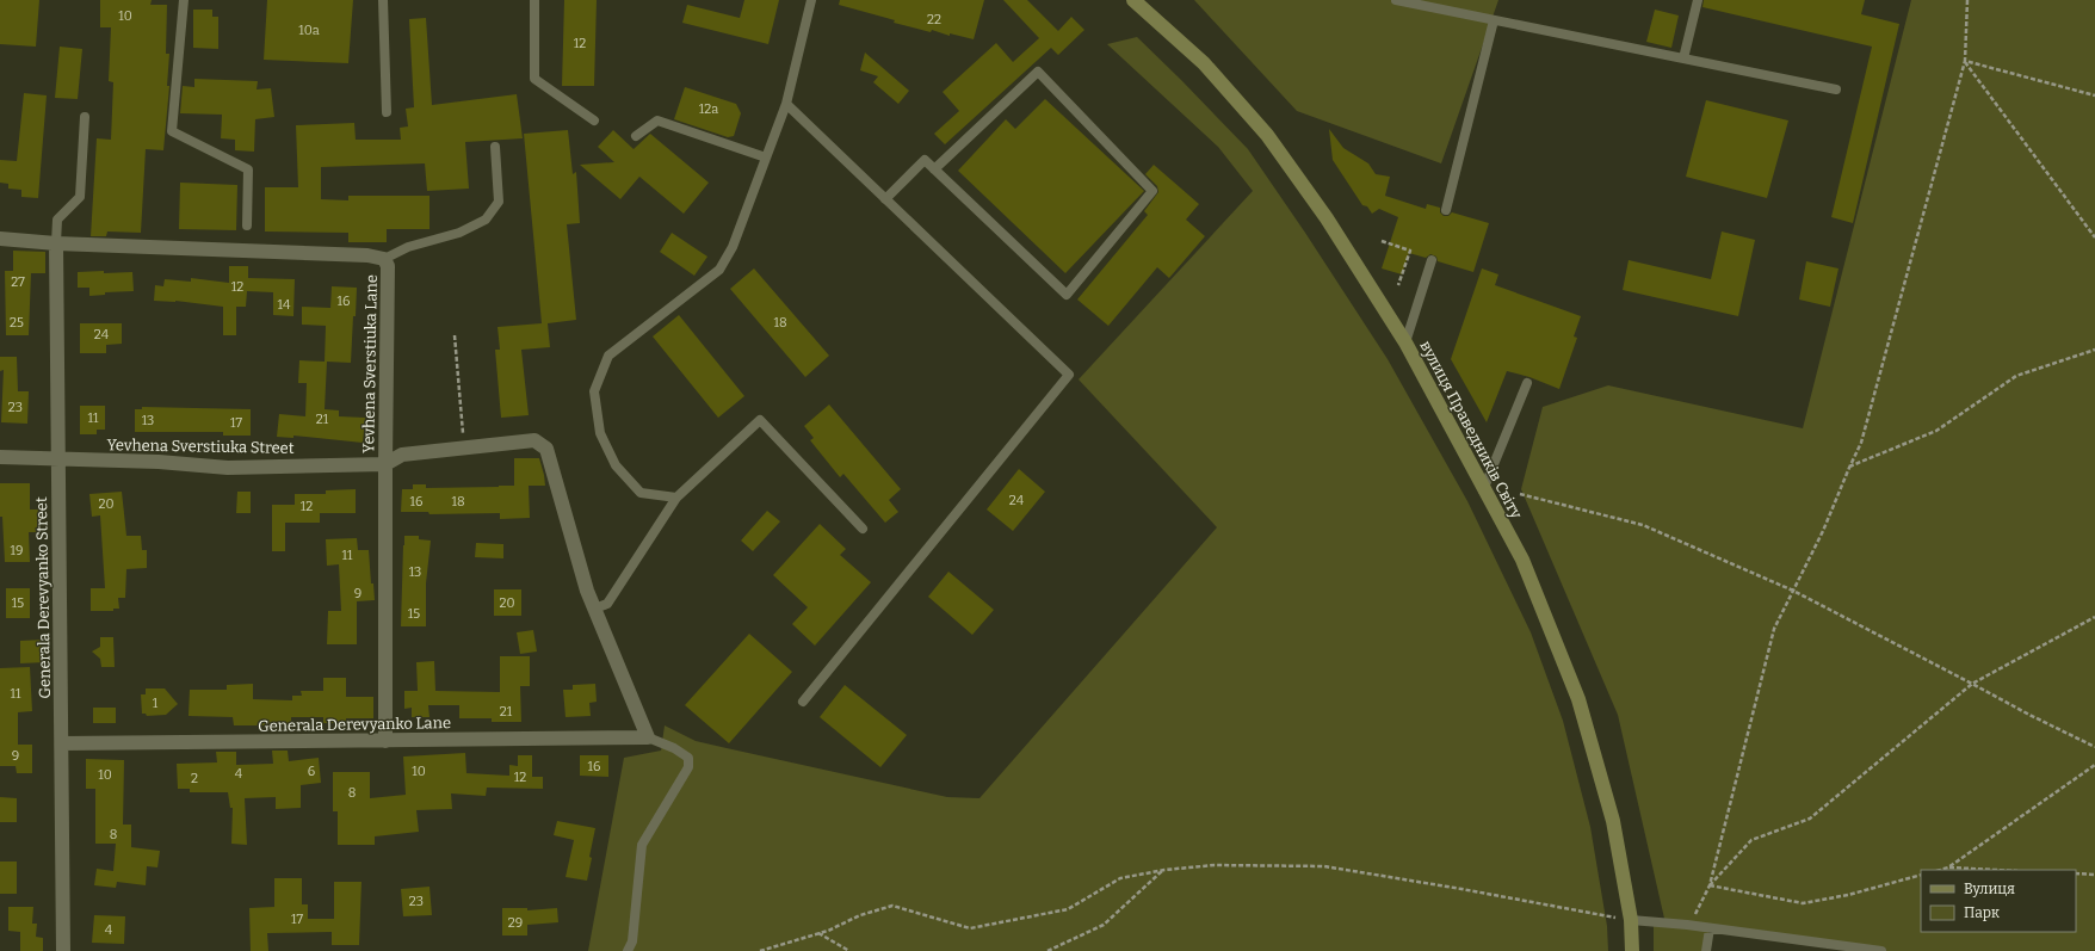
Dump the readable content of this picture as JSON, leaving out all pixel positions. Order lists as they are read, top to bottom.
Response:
{
  "streets": {
    "main road": ["вулиця Праведників Світу"],
    "street": [
      "Yevhena Sverstiuka Lane",
      "Yevhena Sverstiuka Street",
      "Generala Derevyanko Street",
      "Generala Derevyanko Lane"
    ]
  },
  "crossings": [
    ["Yevhena Sverstiuka Lane", "Yevhena Sverstiuka Street"],
    ["Yevhena Sverstiuka Lane", "Generala Derevyanko Street"],
    ["Yevhena Sverstiuka Lane", "Generala Derevyanko Lane"],
    ["Yevhena Sverstiuka Street", "Generala Derevyanko Street"],
    ["Yevhena Sverstiuka Street", "Generala Derevyanko Lane"],
    ["Generala Derevyanko Street", "Generala Derevyanko Lane"]
  ],
  "house_numbers": [
    "10",
    "22",
    "10а",
    "12",
    "12а",
    "27",
    "12",
    "16",
    "14",
    "25",
    "18",
    "24",
    "23",
    "11",
    "21",
    "13",
    "17",
    "24",
    "16",
    "18",
    "20",
    "12",
    "19",
    "11",
    "13",
    "9",
    "15",
    "20",
    "15",
    "11",
    "1",
    "21",
    "9",
    "16",
    "6",
    "10",
    "4",
    "10",
    "12",
    "2",
    "8",
    "8",
    "23",
    "17",
    "29",
    "4"
  ],
  "legend": ["Вулиця", "Парк"]
}
